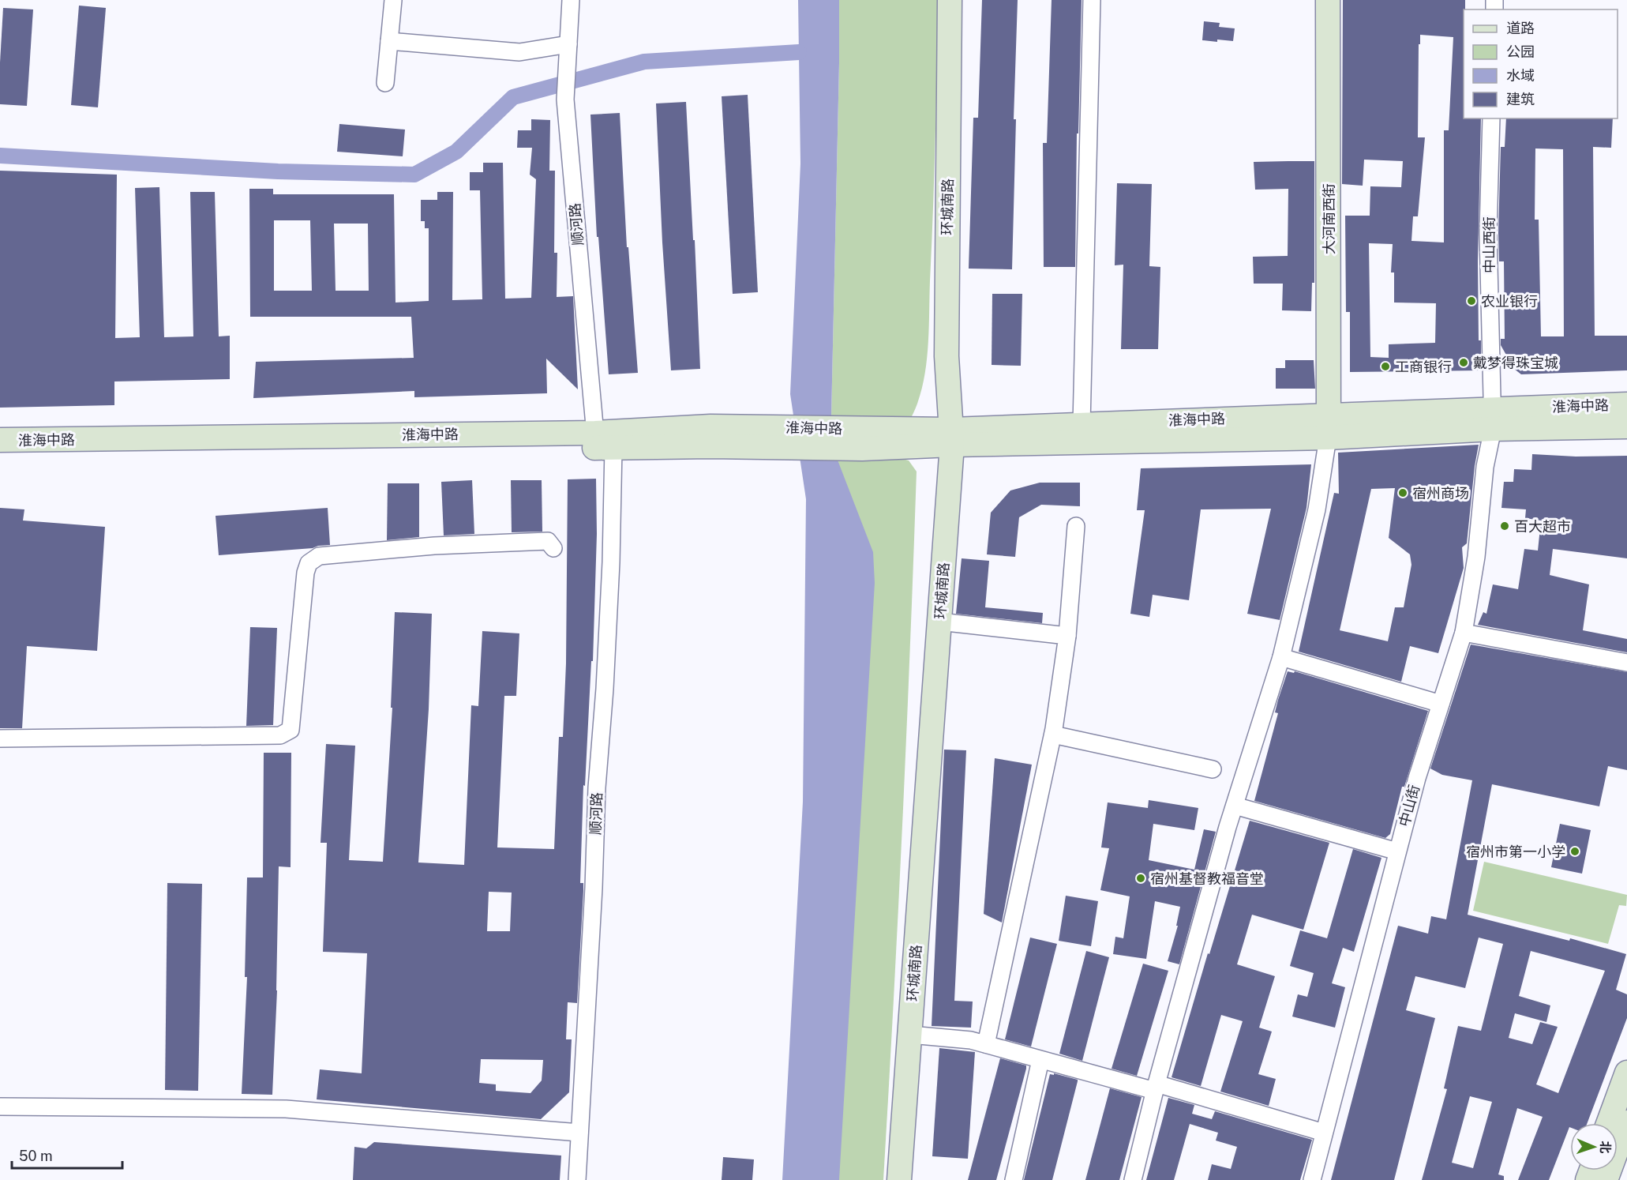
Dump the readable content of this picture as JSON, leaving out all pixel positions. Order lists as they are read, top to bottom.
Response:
{
  "streets": {
    "main road": ["环城南路", "大河南西街", "淮海中路"],
    "street": ["顺河路", "中山西街", "中山街"]
  },
  "crossings": [
    ["环城南路", "淮海中路"],
    ["大河南西街", "淮海中路"],
    ["顺河路", "淮海中路"],
    ["中山西街", "淮海中路"],
    ["中山西街", "中山街"],
    ["淮海中路", "中山街"]
  ],
  "places": [
    "农业银行",
    "戴梦得珠宝城",
    "工商银行",
    "宿州商场",
    "百大超市",
    "宿州市第一小学",
    "宿州基督教福音堂"
  ],
  "legend": [
    "道路",
    "公园",
    "水域",
    "建筑"
  ],
  "scale_bar": "50 m",
  "north": "right"
}
